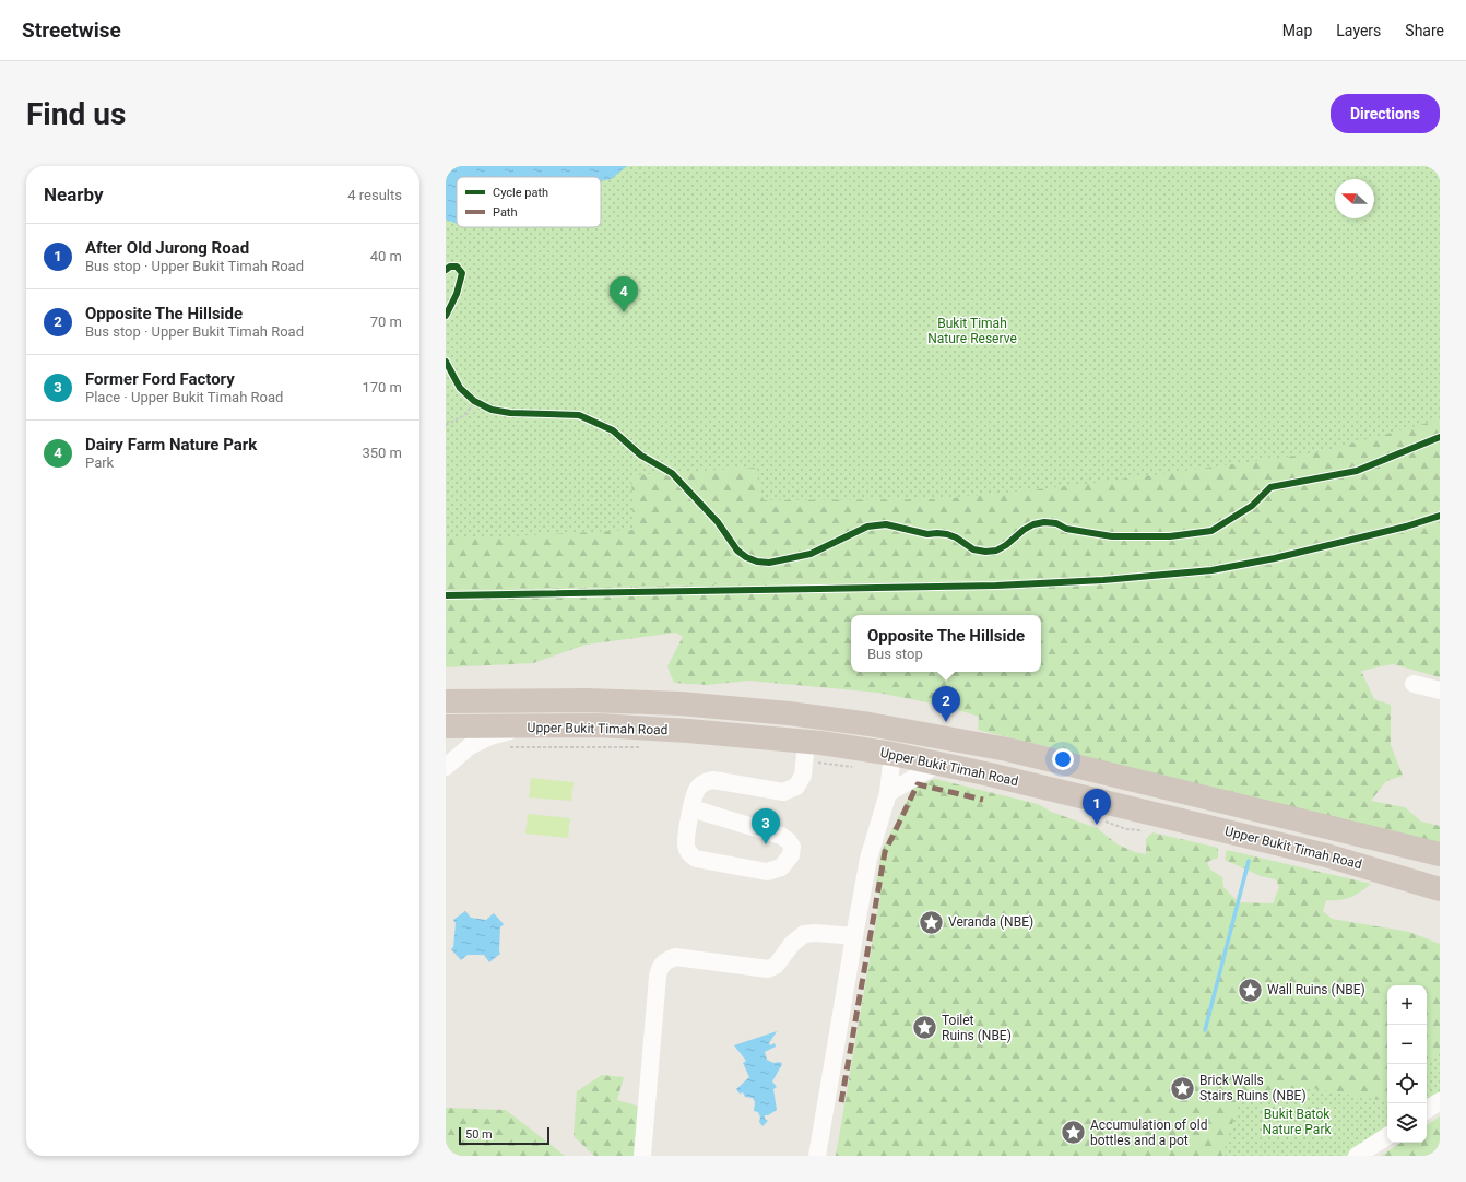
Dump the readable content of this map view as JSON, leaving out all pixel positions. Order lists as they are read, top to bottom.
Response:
{
  "streets": {
    "highway": ["Upper Bukit Timah Road"]
  },
  "parks": ["Bukit Timah Nature Reserve", "Bukit Batok Nature Park"],
  "places": {
    "place": [
      "Veranda (NBE)",
      "Wall Ruins (NBE)",
      "Toilet Ruins (NBE)",
      "Brick Walls Stairs Ruins (NBE)",
      "Accumulation of old bottles and a pot"
    ]
  },
  "legend": ["Cycle path", "Path"],
  "scale_bar": "50 m",
  "north": "left",
  "page": {
    "header": "Streetwise",
    "nav": ["Map", "Layers", "Share"],
    "buttons": "Directions",
    "title": "Find us",
    "heading": ["Nearby", "4 results"],
    "list": [
      {
        "mark": "1",
        "name": "After Old Jurong Road",
        "note": "Bus stop · Upper Bukit Timah Road",
        "value": "40 m"
      },
      {
        "mark": "2",
        "name": "Opposite The Hillside",
        "note": "Bus stop · Upper Bukit Timah Road",
        "value": "70 m"
      },
      {
        "mark": "3",
        "name": "Former Ford Factory",
        "note": "Place · Upper Bukit Timah Road",
        "value": "170 m"
      },
      {
        "mark": "4",
        "name": "Dairy Farm Nature Park",
        "note": "Park",
        "value": "350 m"
      }
    ],
    "pins": [
      "4",
      "2",
      "1",
      "3"
    ],
    "popup": ["Opposite The Hillside", "Bus stop"],
    "map_buttons": ["+", "−"],
    "scale": "50 m"
  }
}
